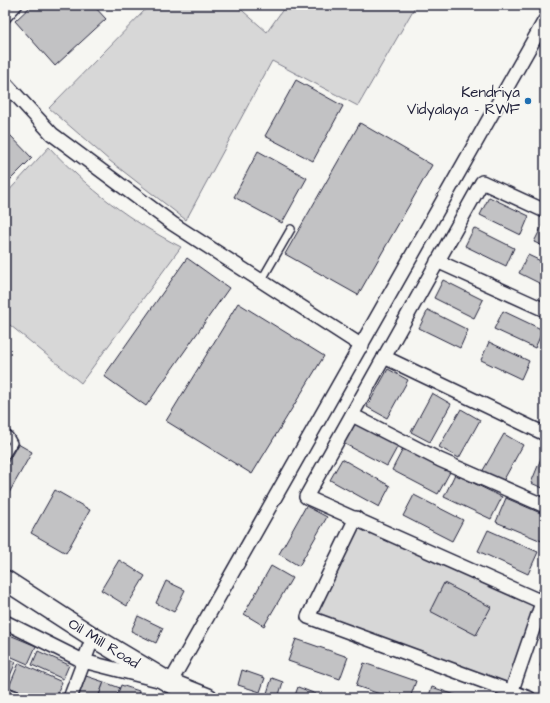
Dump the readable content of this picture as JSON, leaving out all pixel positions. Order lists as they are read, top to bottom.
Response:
{
  "streets": {
    "main road": ["Oil Mill Road"]
  },
  "places": ["Kendriya Vidyalaya - RWF"]
}
